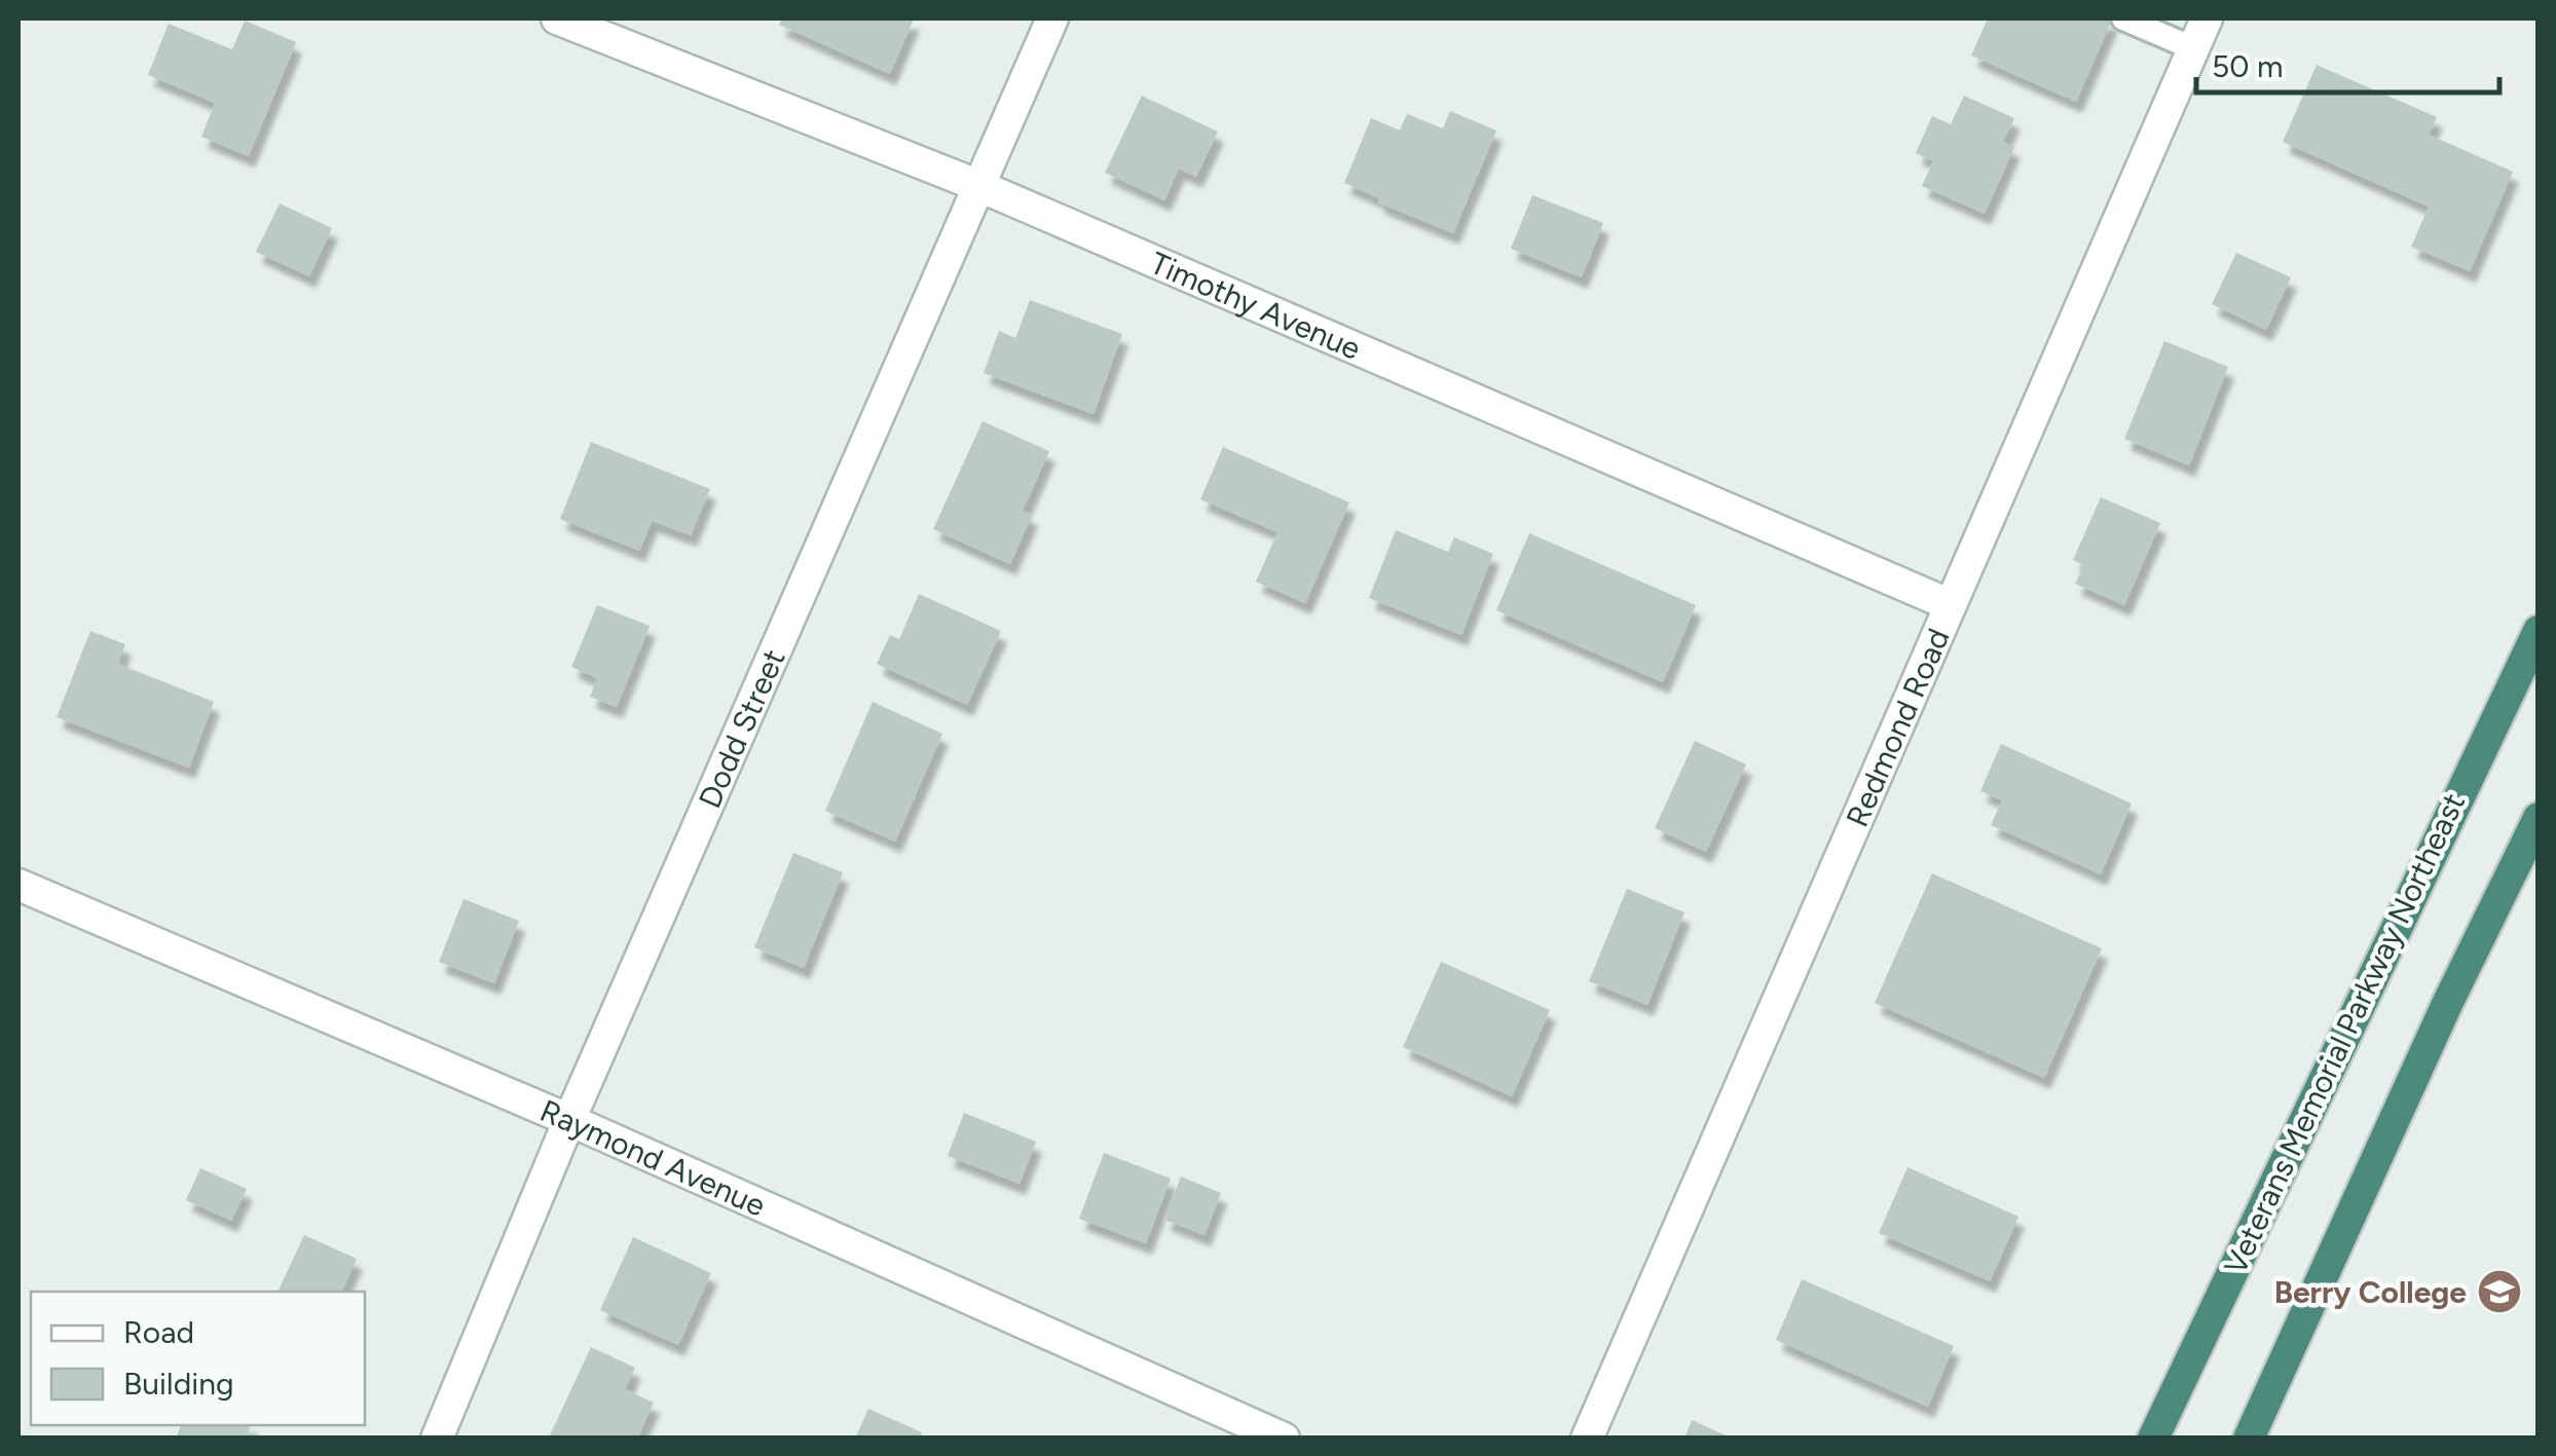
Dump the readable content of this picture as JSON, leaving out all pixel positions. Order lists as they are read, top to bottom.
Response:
{
  "streets": {
    "highway": ["Veterans Memorial Parkway Northeast"],
    "street": [
      "Timothy Avenue",
      "Dodd Street",
      "Redmond Road",
      "Raymond Avenue"
    ]
  },
  "crossings": [
    ["Timothy Avenue", "Dodd Street"],
    ["Timothy Avenue", "Redmond Road"],
    ["Dodd Street", "Raymond Avenue"]
  ],
  "places": {
    "school or university": ["Berry College"]
  },
  "legend": ["Road", "Building"],
  "scale_bar": "50 m"
}
